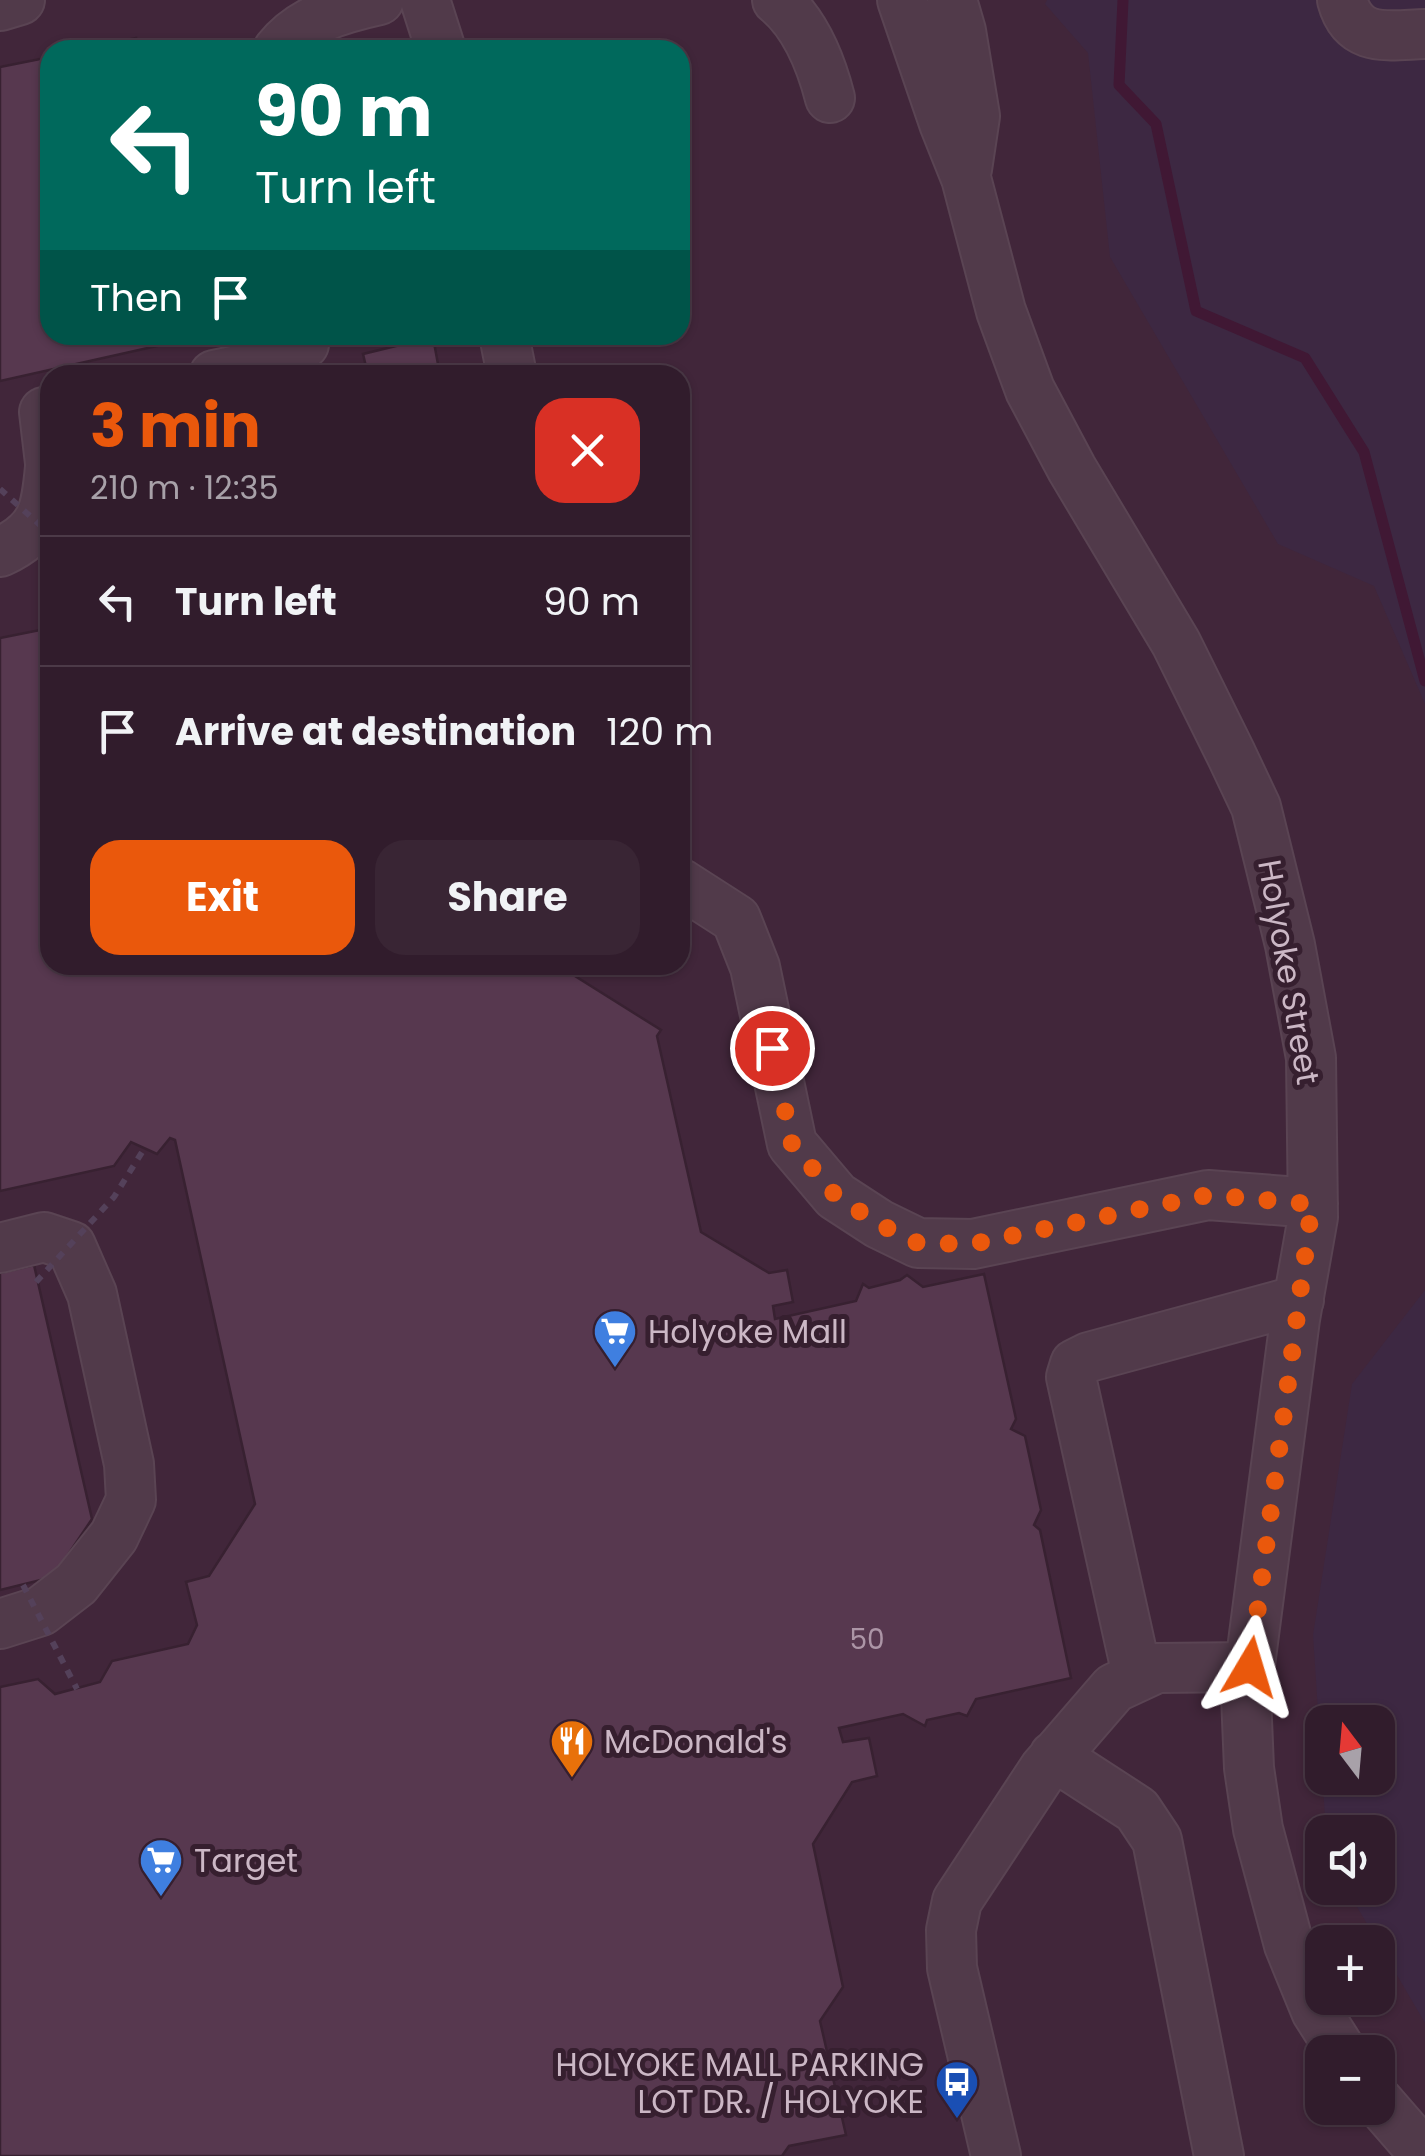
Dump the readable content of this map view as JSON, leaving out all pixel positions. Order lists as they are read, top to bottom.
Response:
{
  "streets": {
    "street": ["Holyoke Street"]
  },
  "places": {
    "supermarket": ["Holyoke Mall", "Target"],
    "restaurant": ["McDonald's"],
    "bus stop": ["HOLYOKE MALL PARKING LOT DR. / HOLYOKE"]
  },
  "house_numbers": ["50"],
  "north": "top",
  "page": {
    "turn": ["90 m", "Turn left"],
    "then": "Then",
    "heading": ["3 min", "210 m · 12:35"],
    "list": [
      {
        "name": "Turn left",
        "value": "90 m"
      },
      {
        "name": "Arrive at destination",
        "value": "120 m"
      }
    ],
    "buttons": ["Exit", "Share"],
    "map_buttons": ["+", "−"]
  }
}
